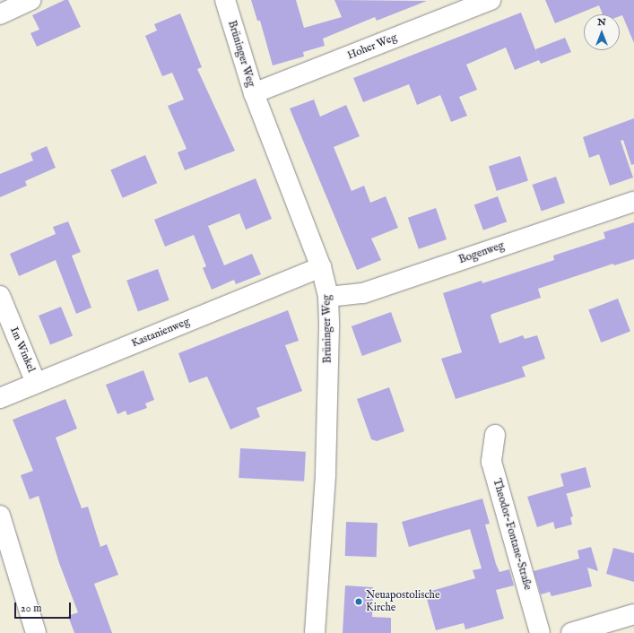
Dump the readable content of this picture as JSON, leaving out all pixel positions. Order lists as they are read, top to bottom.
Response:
{
  "streets": {
    "street": [
      "Hoher Weg",
      "Brüninger Weg",
      "Bogenweg",
      "Kastanienweg",
      "Im Winkel",
      "Theodor-Fontane-Straße"
    ]
  },
  "crossings": [
    ["Hoher Weg", "Brüninger Weg"],
    ["Brüninger Weg", "Bogenweg"],
    ["Brüninger Weg", "Kastanienweg"],
    ["Kastanienweg", "Im Winkel"]
  ],
  "places": ["Neuapostolische Kirche"],
  "scale_bar": "20 m",
  "north": "top"
}
